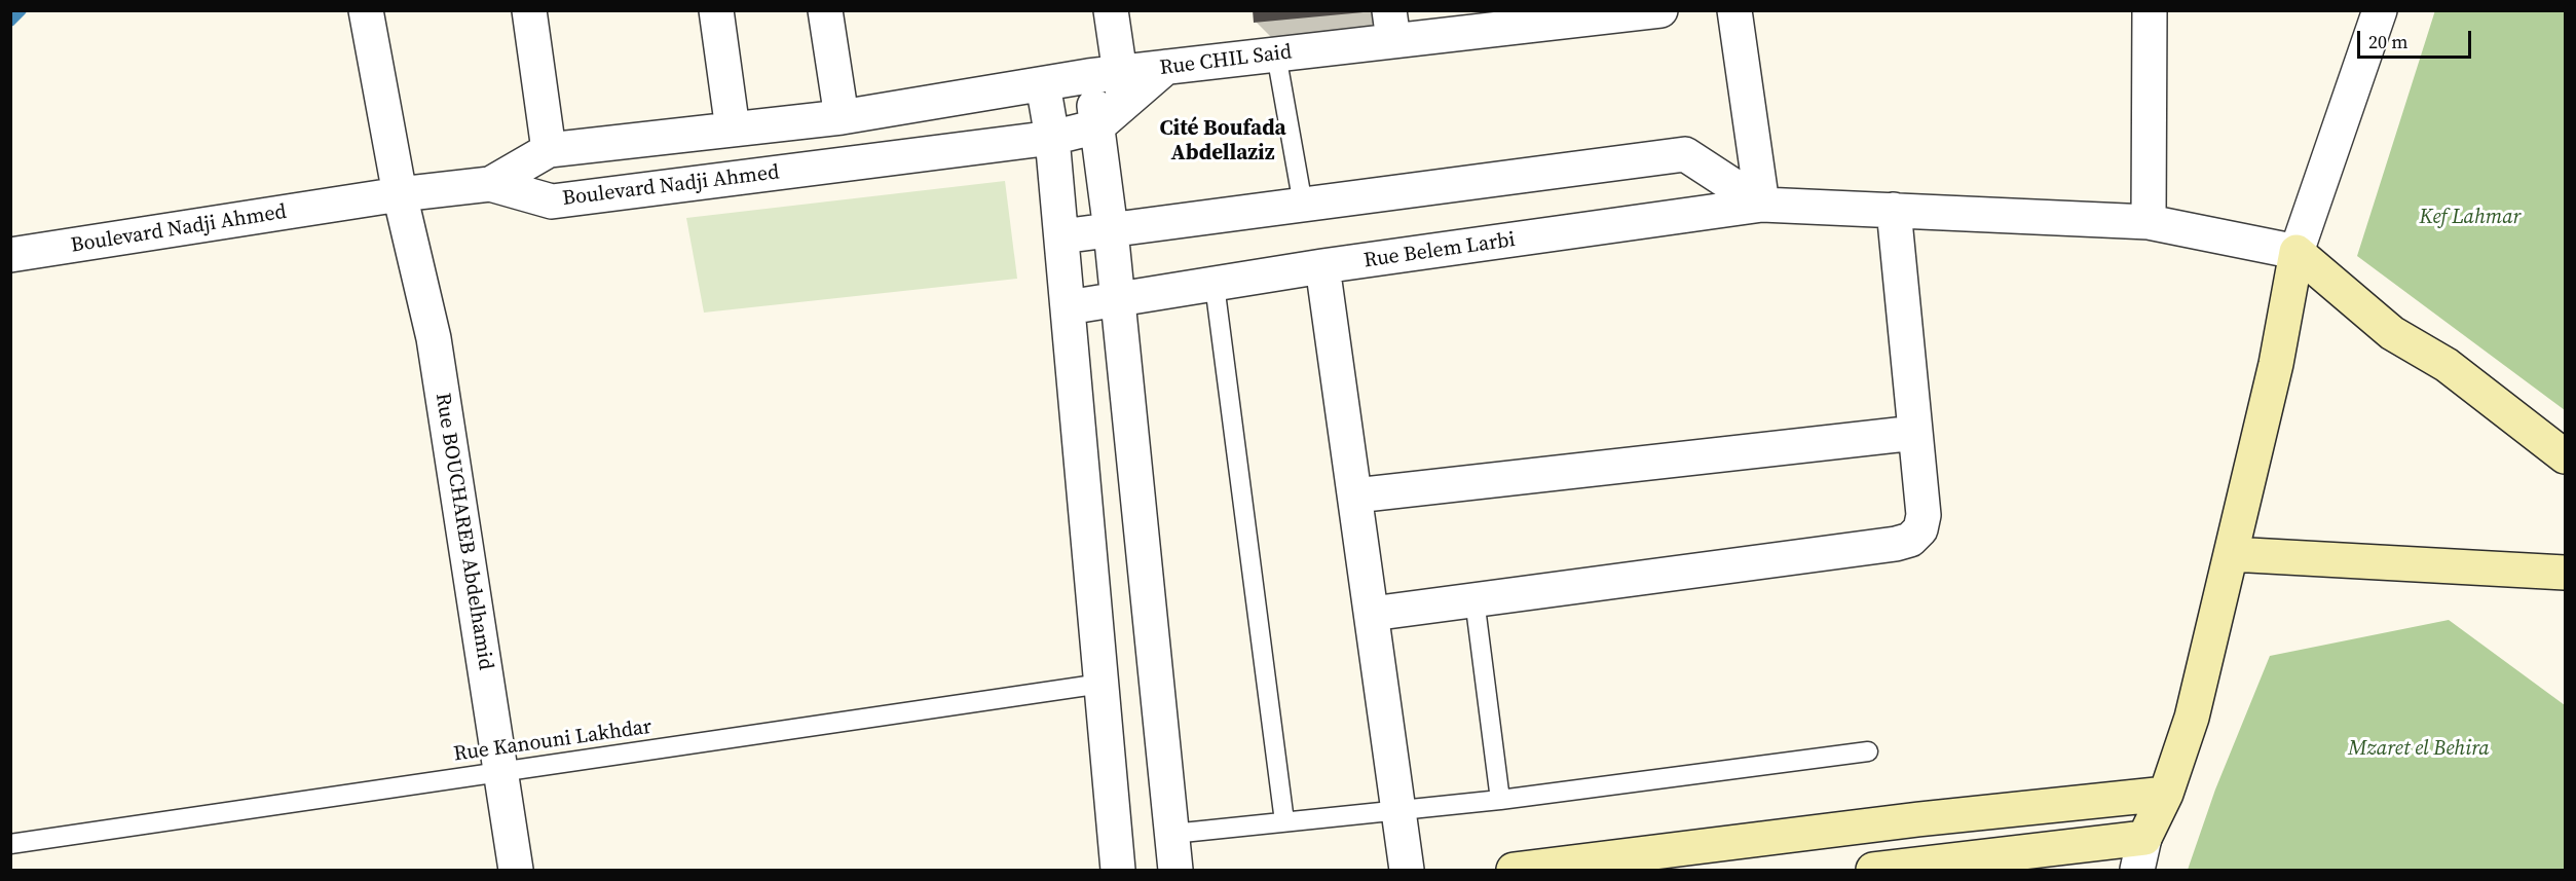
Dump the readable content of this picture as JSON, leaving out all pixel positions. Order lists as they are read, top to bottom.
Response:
{
  "streets": {
    "street": [
      "Rue CHIL Said",
      "Boulevard Nadji Ahmed",
      "Rue Belem Larbi",
      "Rue BOUCHAREB Abdelhamid"
    ],
    "lane": ["Rue Kanouni Lakhdar"]
  },
  "crossings": [
    ["Rue CHIL Said", "Boulevard Nadji Ahmed"],
    ["Boulevard Nadji Ahmed", "Rue BOUCHAREB Abdelhamid"],
    ["Rue BOUCHAREB Abdelhamid", "Rue Kanouni Lakhdar"]
  ],
  "districts": ["Cité Boufada Abdellaziz"],
  "parks": ["Kef Lahmar", "Mzaret el Behira"],
  "scale_bar": "20 m"
}
